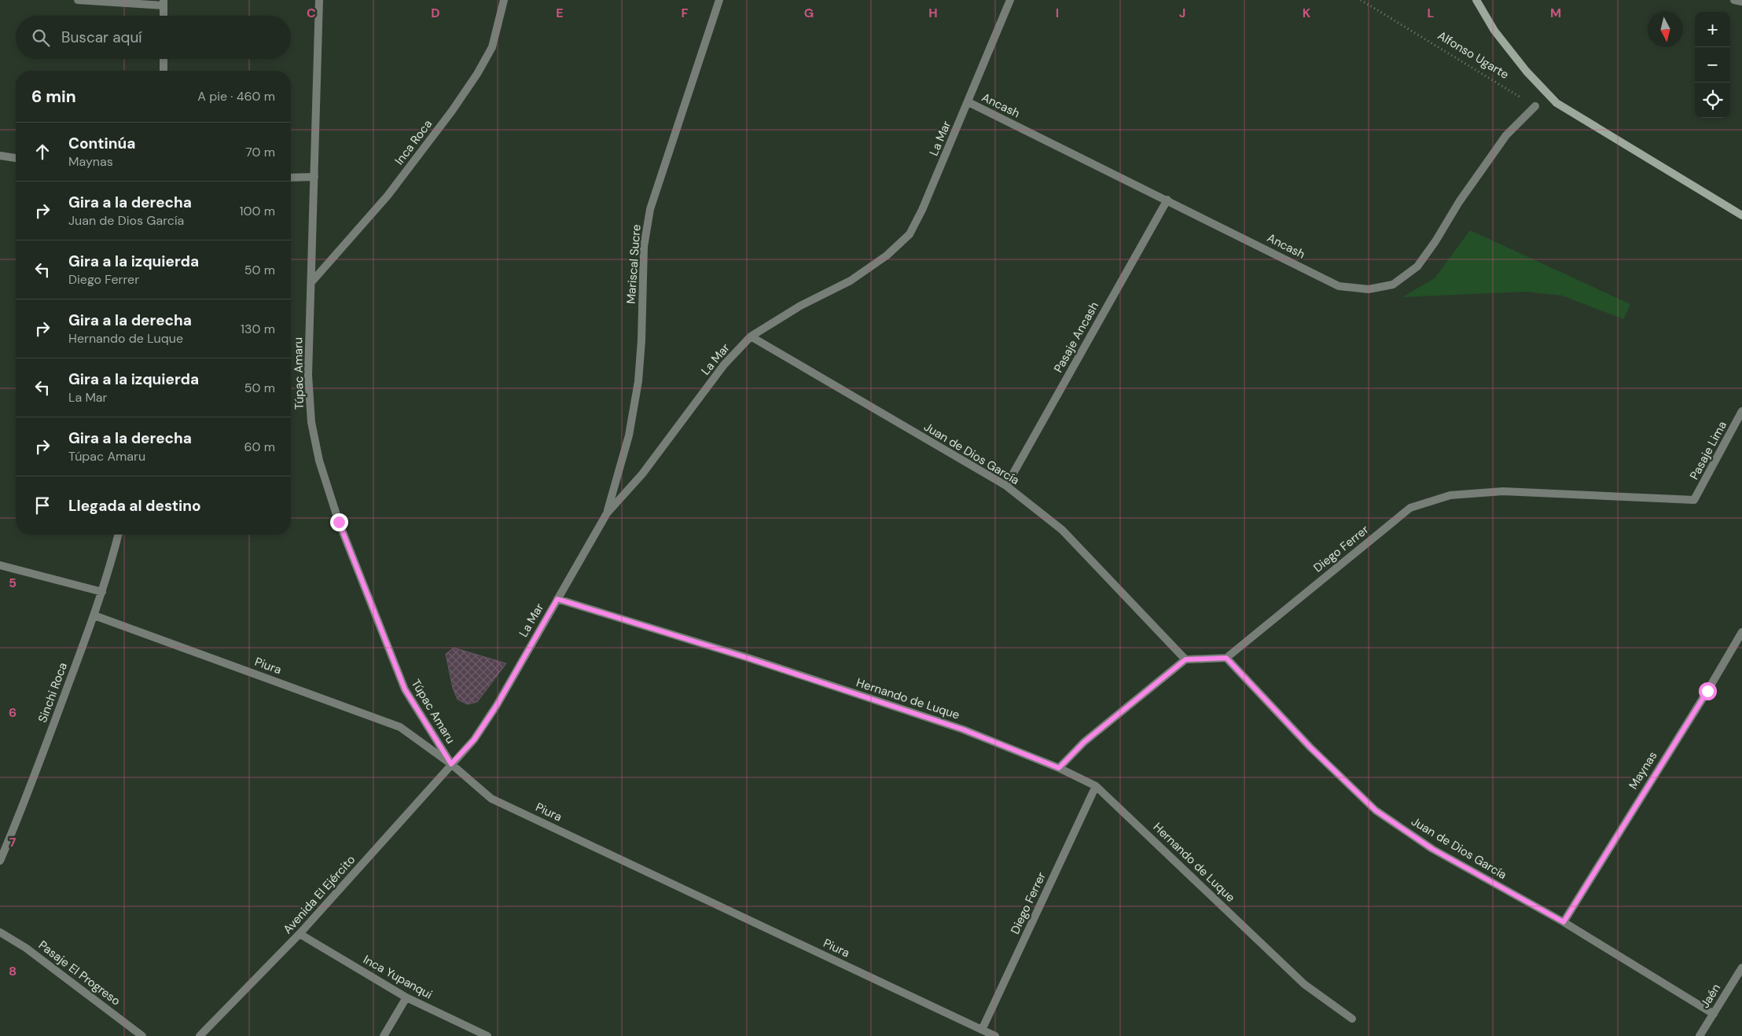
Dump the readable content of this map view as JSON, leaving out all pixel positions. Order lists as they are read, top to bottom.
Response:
{
  "streets": {
    "main road": ["Alfonso Ugarte"],
    "street": [
      "Ancash",
      "La Mar",
      "Inca Roca",
      "Mariscal Sucre",
      "Pasaje Ancash",
      "Túpac Amaru",
      "Pasaje Lima",
      "Juan de Dios García",
      "Diego Ferrer",
      "Piura",
      "Sinchi Roca",
      "Hernando de Luque",
      "Maynas",
      "Avenida El Ejército",
      "Pasaje El Progreso",
      "Inca Yupanqui",
      "Jaén"
    ]
  },
  "crossings": [
    ["Alfonso Ugarte", "Ancash"],
    ["Ancash", "La Mar"],
    ["Ancash", "Pasaje Ancash"],
    ["La Mar", "Mariscal Sucre"],
    ["La Mar", "Túpac Amaru"],
    ["La Mar", "Juan de Dios García"],
    ["La Mar", "Piura"],
    ["La Mar", "Hernando de Luque"],
    ["La Mar", "Avenida El Ejército"],
    ["Inca Roca", "Túpac Amaru"],
    ["Pasaje Ancash", "Juan de Dios García"],
    ["Túpac Amaru", "Piura"],
    ["Túpac Amaru", "Avenida El Ejército"],
    ["Pasaje Lima", "Diego Ferrer"],
    ["Juan de Dios García", "Diego Ferrer"],
    ["Juan de Dios García", "Maynas"],
    ["Juan de Dios García", "Jaén"],
    ["Diego Ferrer", "Piura"],
    ["Diego Ferrer", "Hernando de Luque"],
    ["Piura", "Sinchi Roca"],
    ["Piura", "Avenida El Ejército"],
    ["Avenida El Ejército", "Inca Yupanqui"]
  ],
  "north": "bottom",
  "page": {
    "map_buttons": ["+", "−"],
    "search": "Buscar aquí",
    "heading": ["6 min", "A pie · 460 m"],
    "list": [
      ["Continúa", "Maynas", "70 m"],
      ["Gira a la derecha", "Juan de Dios García", "100 m"],
      ["Gira a la izquierda", "Diego Ferrer", "50 m"],
      ["Gira a la derecha", "Hernando de Luque", "130 m"],
      ["Gira a la izquierda", "La Mar", "50 m"],
      ["Gira a la derecha", "Túpac Amaru", "60 m"],
      "Llegada al destino"
    ]
  },
  "grid": {
    "columns": [
      "C",
      "D",
      "E",
      "F",
      "G",
      "H",
      "I",
      "J",
      "K",
      "L",
      "M"
    ],
    "rows": [
      "5",
      "6",
      "7",
      "8"
    ]
  }
}
